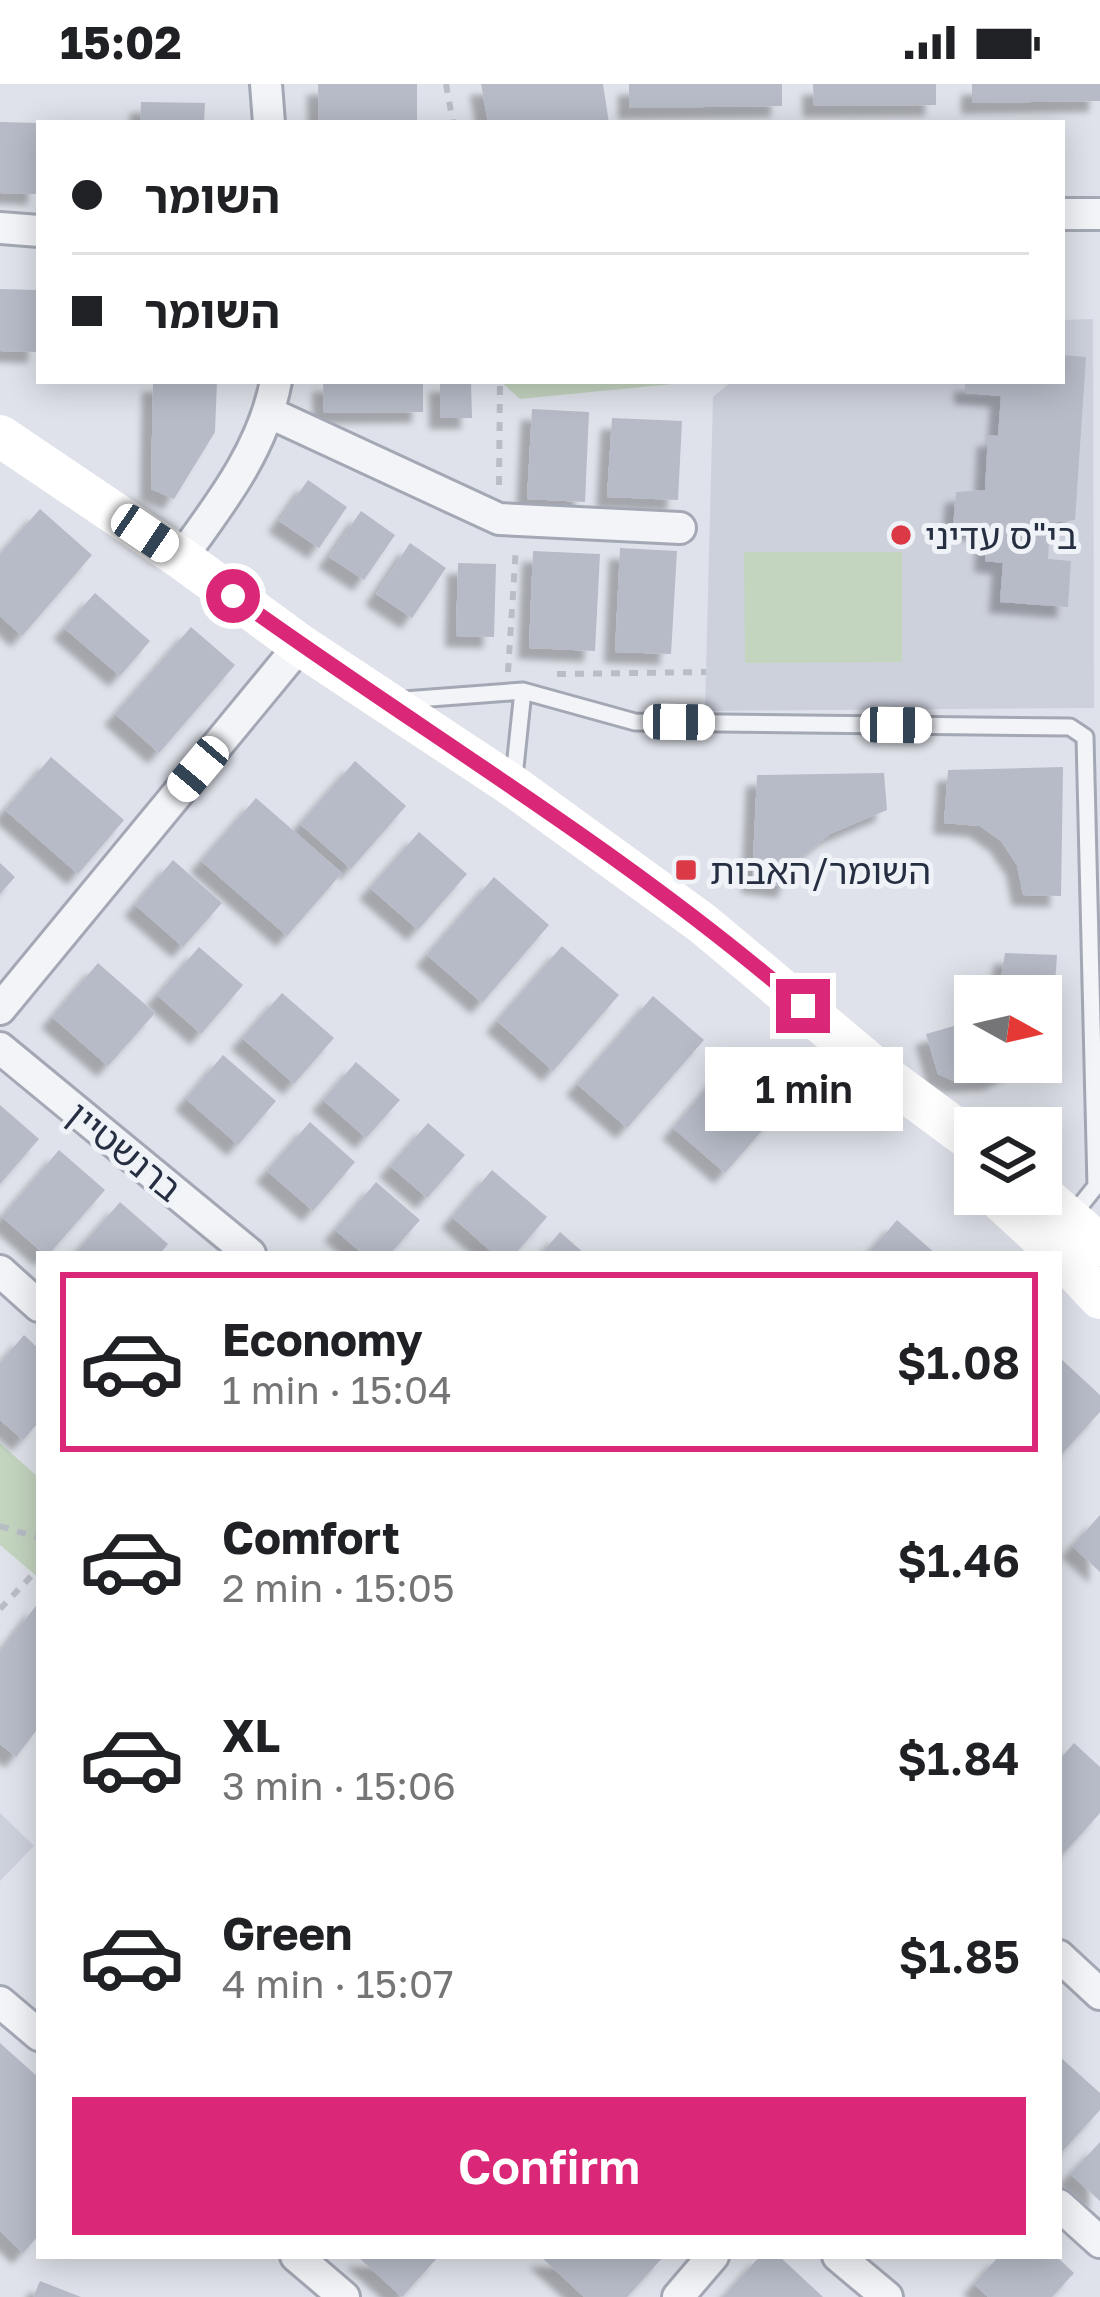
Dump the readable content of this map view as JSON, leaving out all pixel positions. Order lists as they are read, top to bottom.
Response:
{
  "streets": {
    "street": ["ברנשטיין"]
  },
  "places": {
    "other": ["בי\"ס עדיני"],
    "transit": ["השומר/האבות"]
  },
  "north": "right",
  "page": {
    "status": "15:02",
    "banner": ["השומר", "השומר"],
    "bubble": "1 min",
    "list": [
      {
        "name": "Economy",
        "note": "1 min · 15:04",
        "value": "$1.08"
      },
      {
        "name": "Comfort",
        "note": "2 min · 15:05",
        "value": "$1.46"
      },
      {
        "name": "XL",
        "note": "3 min · 15:06",
        "value": "$1.84"
      },
      {
        "name": "Green",
        "note": "4 min · 15:07",
        "value": "$1.85"
      }
    ],
    "buttons": "Confirm"
  }
}
